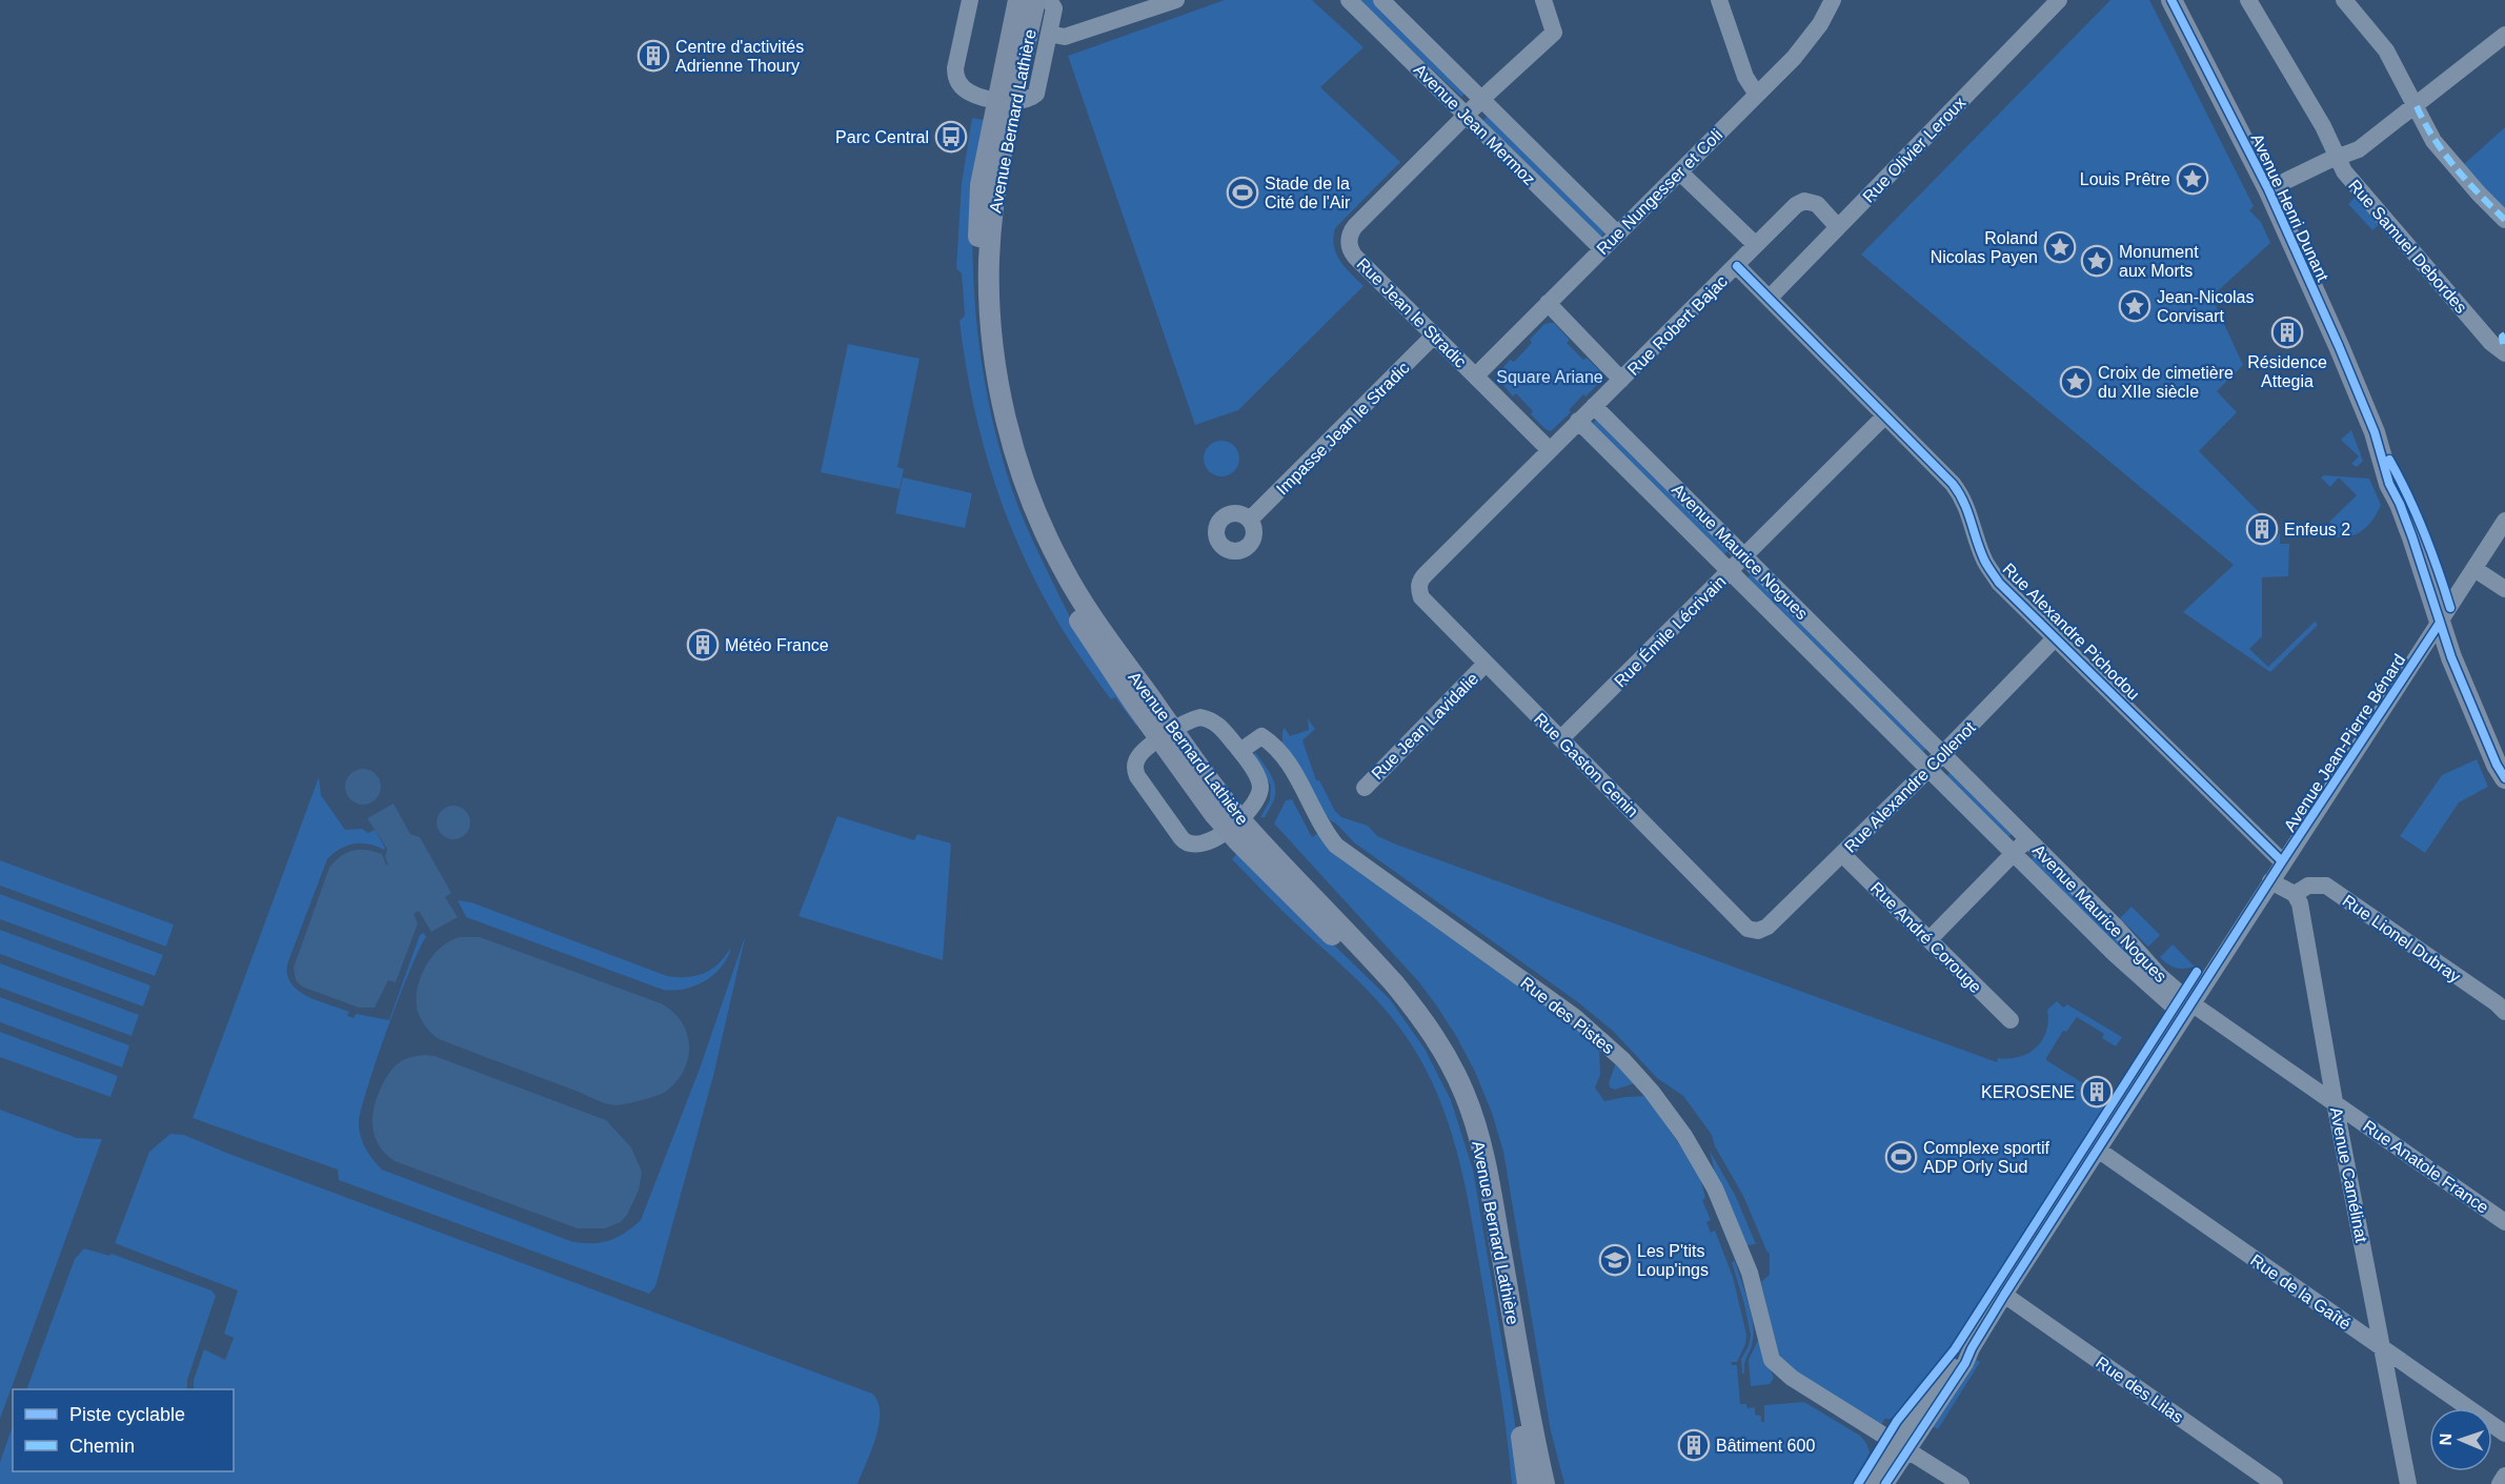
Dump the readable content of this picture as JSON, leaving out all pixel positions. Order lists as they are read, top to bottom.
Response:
{
  "streets": {
    "main road": ["Avenue Bernard Lathière", "Avenue Henri Dunant"],
    "street": [
      "Avenue Jean Mermoz",
      "Rue Olivier Leroux",
      "Rue Nungesser et Coli",
      "Rue Samuel Debordes",
      "Rue Jean le Stradic",
      "Rue Robert Bajac",
      "Impasse Jean le Stradic",
      "Avenue Maurice Nogues",
      "Rue Émile Lécrivain",
      "Rue Alexandre Pichodou",
      "Rue Jean Lavidalie",
      "Avenue Jean-Pierre Bénard",
      "Rue Gaston Genin",
      "Rue Alexandre Collenot",
      "Rue André Corouge",
      "Rue Lionel Dubray",
      "Rue des Pistes",
      "Rue Anatole France",
      "Avenue Camélinat",
      "Rue de la Gaîté",
      "Rue des Lilas"
    ]
  },
  "crossings": [
    ["Avenue Jean Mermoz", "Rue Nungesser et Coli"],
    ["Avenue Jean Mermoz", "Rue Jean le Stradic"],
    ["Rue Olivier Leroux", "Rue Robert Bajac"],
    ["Rue Olivier Leroux", "Rue Alexandre Pichodou"],
    ["Rue Nungesser et Coli", "Rue Jean le Stradic"],
    ["Avenue Henri Dunant", "Avenue Jean-Pierre Bénard"],
    ["Rue Jean le Stradic", "Rue Robert Bajac"],
    ["Rue Jean le Stradic", "Impasse Jean le Stradic"],
    ["Rue Robert Bajac", "Avenue Maurice Nogues"],
    ["Rue Robert Bajac", "Rue Alexandre Pichodou"],
    ["Rue Robert Bajac", "Rue Gaston Genin"],
    ["Avenue Maurice Nogues", "Rue Émile Lécrivain"],
    ["Avenue Maurice Nogues", "Avenue Jean-Pierre Bénard"],
    ["Avenue Maurice Nogues", "Rue Alexandre Collenot"],
    ["Avenue Maurice Nogues", "Rue Anatole France"],
    ["Rue Émile Lécrivain", "Rue Alexandre Pichodou"],
    ["Rue Émile Lécrivain", "Rue Gaston Genin"],
    ["Rue Alexandre Pichodou", "Avenue Jean-Pierre Bénard"],
    ["Rue Alexandre Pichodou", "Rue Alexandre Collenot"],
    ["Rue Jean Lavidalie", "Rue Gaston Genin"],
    ["Avenue Jean-Pierre Bénard", "Rue des Pistes"],
    ["Avenue Jean-Pierre Bénard", "Rue Anatole France"],
    ["Avenue Jean-Pierre Bénard", "Rue de la Gaîté"],
    ["Avenue Jean-Pierre Bénard", "Rue des Lilas"],
    ["Rue Gaston Genin", "Rue Alexandre Collenot"],
    ["Rue Alexandre Collenot", "Rue André Corouge"],
    ["Rue Lionel Dubray", "Avenue Camélinat"],
    ["Rue Anatole France", "Avenue Camélinat"],
    ["Avenue Camélinat", "Rue de la Gaîté"]
  ],
  "parks": ["Square Ariane"],
  "places": {
    "building": [
      "Centre d'activités Adrienne Thoury",
      "Résidence Attegia",
      "Enfeus 2",
      "Météo France",
      "KEROSENE",
      "Bâtiment 600"
    ],
    "bus stop": ["Parc Central"],
    "place": [
      "Louis Prêtre",
      "Roland Nicolas Payen",
      "Monument aux Morts",
      "Jean-Nicolas Corvisart",
      "Croix de cimetière du XIIe siècle"
    ],
    "sports": ["Stade de la Cité de l'Air", "Complexe sportif ADP Orly Sud"],
    "school or university": ["Les P'tits Loup'ings"]
  },
  "legend": ["Piste cyclable", "Chemin"],
  "north": "left"
}
